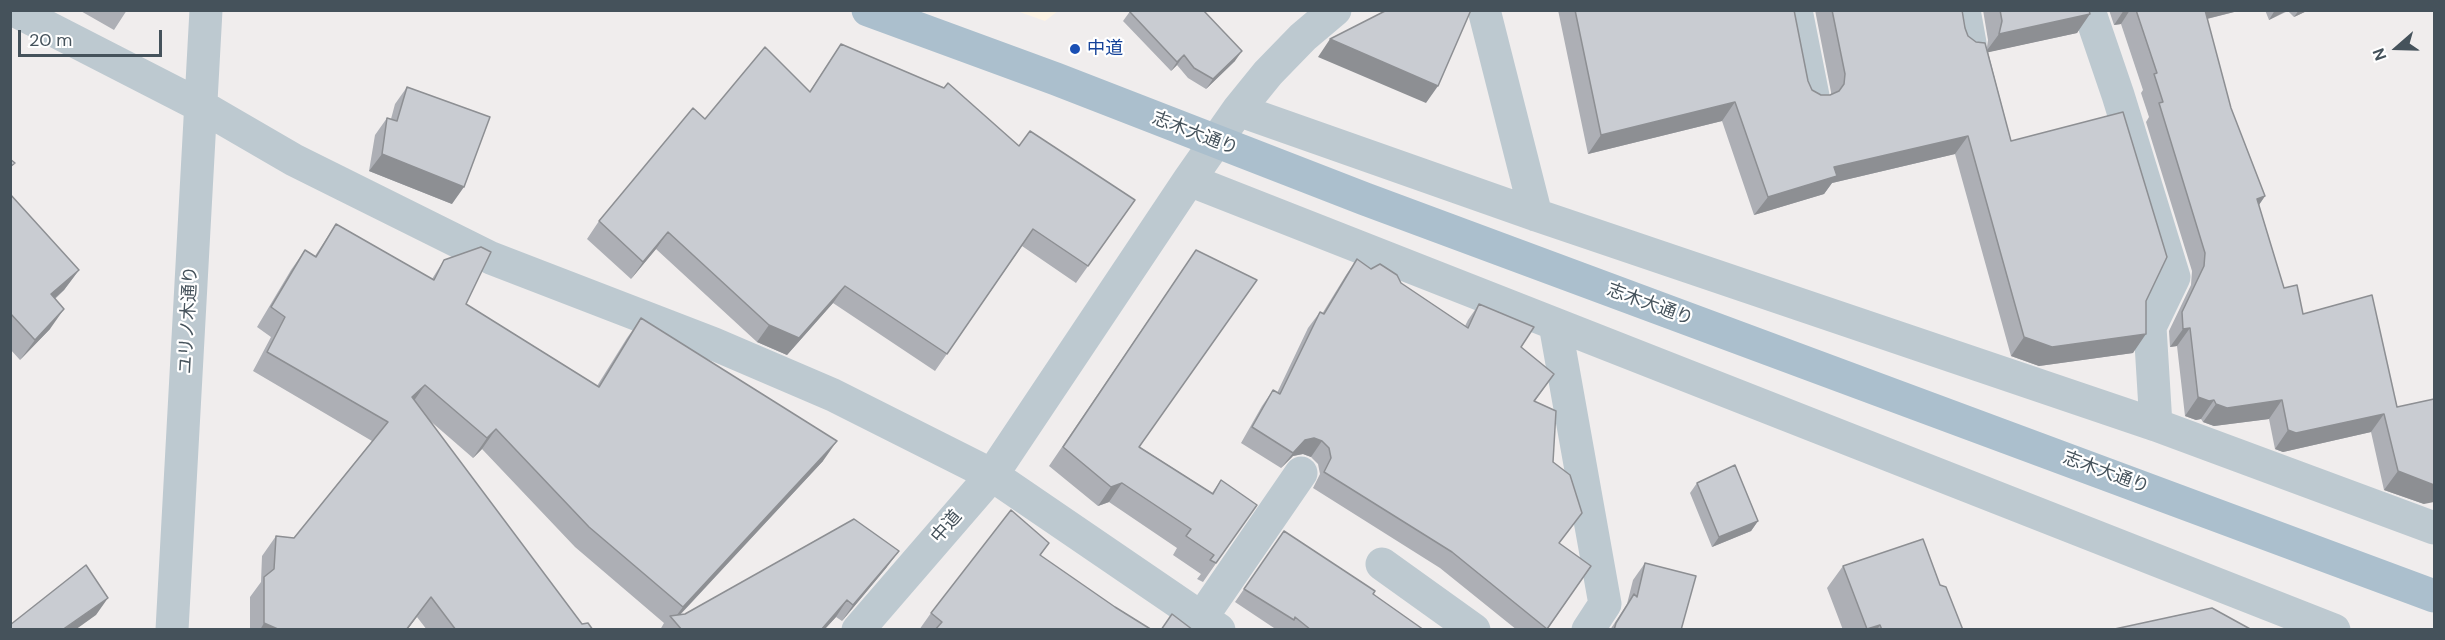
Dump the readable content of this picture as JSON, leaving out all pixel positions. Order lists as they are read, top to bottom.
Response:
{
  "streets": {
    "main road": ["志木大通り"],
    "street": ["ユリノ木通り", "中道"]
  },
  "crossings": [
    ["志木大通り", "中道"]
  ],
  "places": ["中道"],
  "scale_bar": "20 m",
  "north": "left"
}
